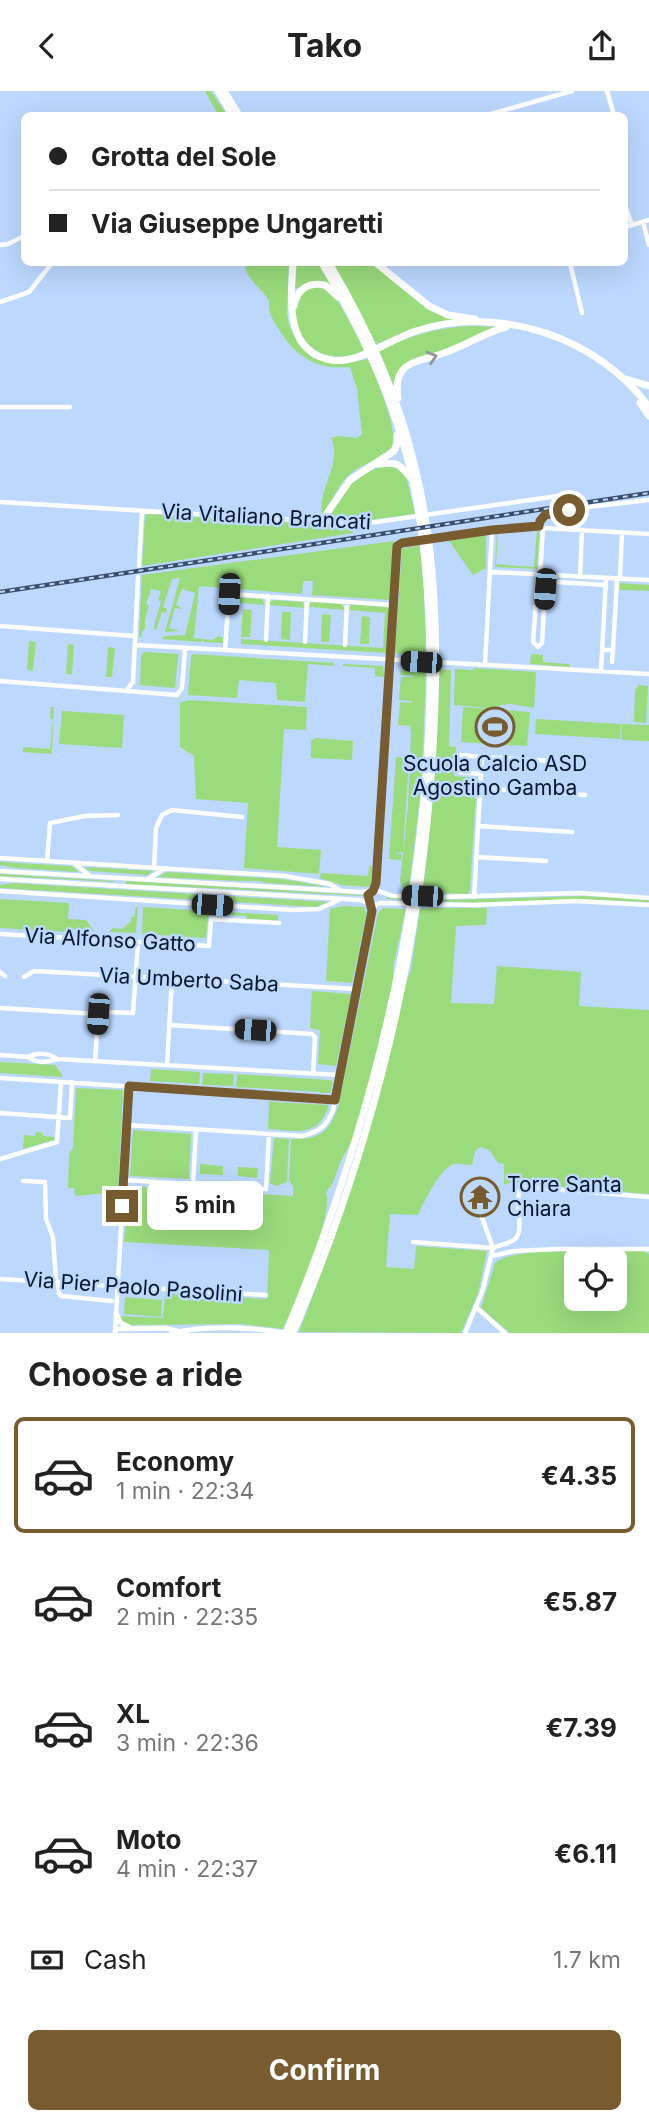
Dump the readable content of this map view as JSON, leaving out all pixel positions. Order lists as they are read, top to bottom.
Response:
{
  "streets": {
    "street": [
      "Via Vitaliano Brancati",
      "Via Alfonso Gatto",
      "Via Umberto Saba",
      "Via Pier Paolo Pasolini"
    ]
  },
  "places": {
    "sports": ["Scuola Calcio ASD Agostino Gamba"],
    "temple": ["Torre Santa Chiara"]
  },
  "page": {
    "header": "Tako",
    "banner": ["Grotta del Sole", "Via Giuseppe Ungaretti"],
    "bubble": "5 min",
    "heading": "Choose a ride",
    "list": [
      {
        "name": "Economy",
        "note": "1 min · 22:34",
        "value": "€4.35"
      },
      {
        "name": "Comfort",
        "note": "2 min · 22:35",
        "value": "€5.87"
      },
      {
        "name": "XL",
        "note": "3 min · 22:36",
        "value": "€7.39"
      },
      {
        "name": "Moto",
        "note": "4 min · 22:37",
        "value": "€6.11"
      }
    ],
    "pay": ["Cash", "1.7 km"],
    "buttons": "Confirm"
  }
}
